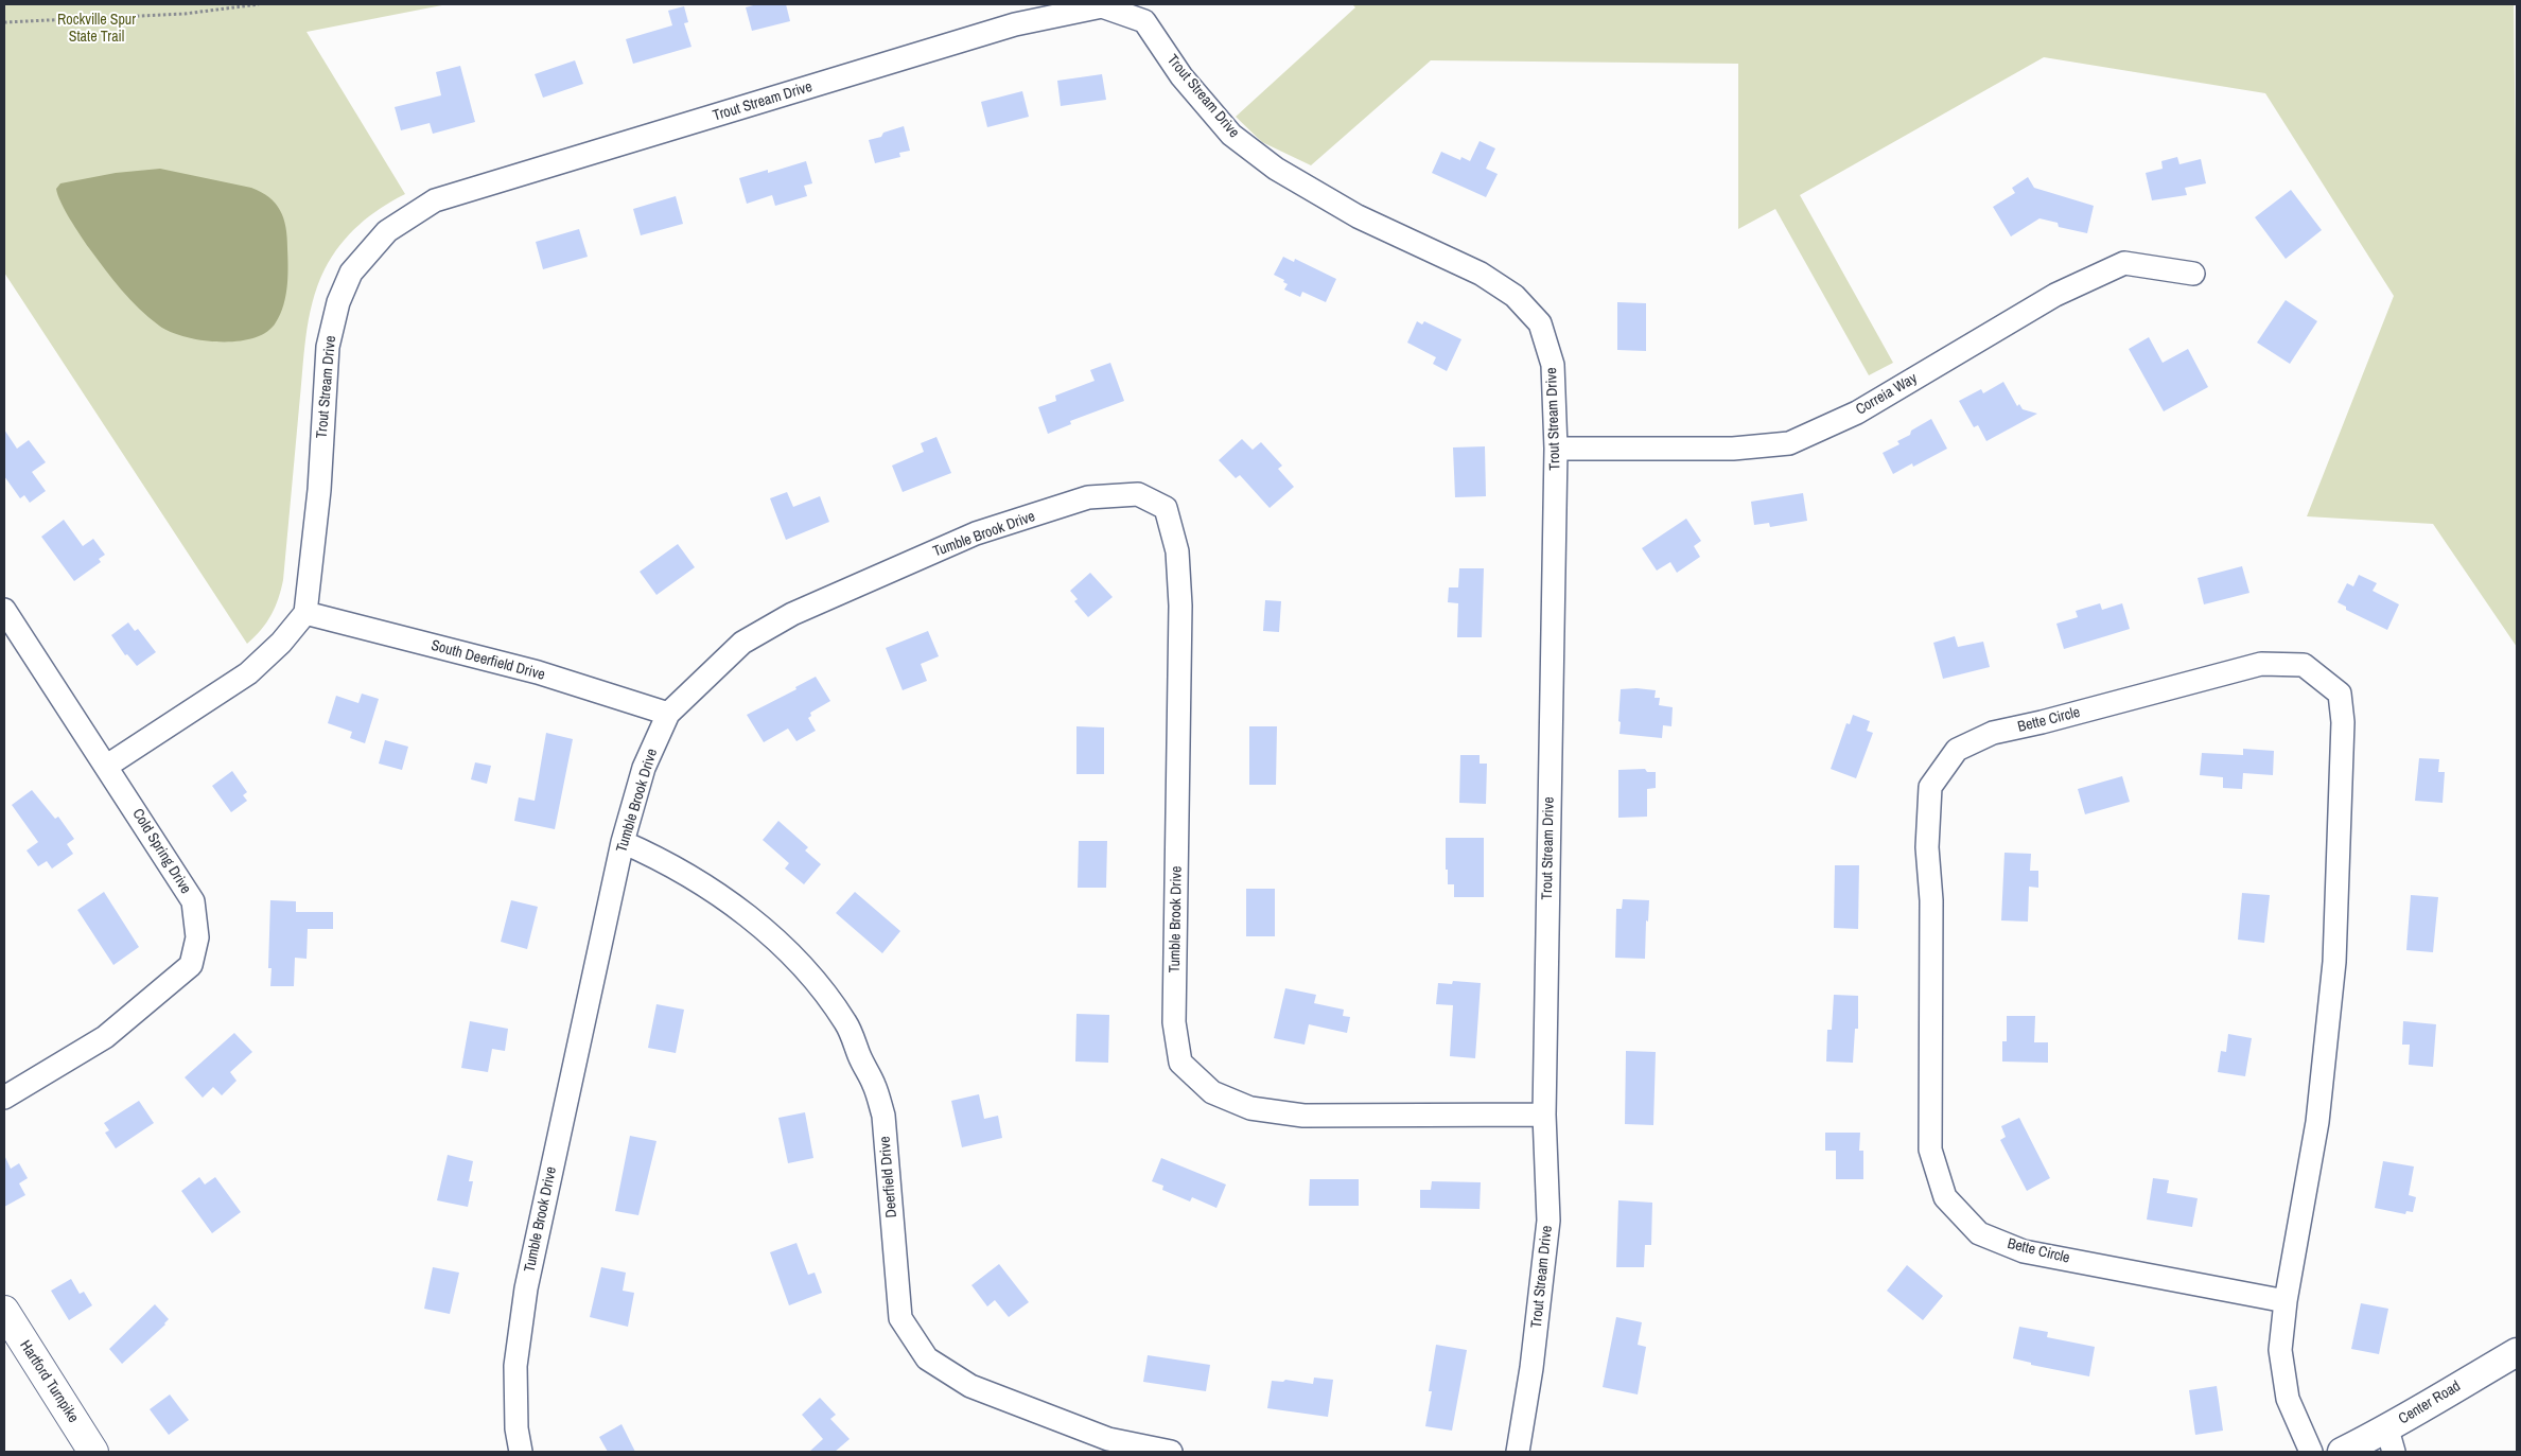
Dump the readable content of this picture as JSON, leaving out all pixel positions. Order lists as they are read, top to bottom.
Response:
{
  "streets": {
    "main road": ["Hartford Turnpike"],
    "street": [
      "Trout Stream Drive",
      "Correia Way",
      "Tumble Brook Drive",
      "South Deerfield Drive",
      "Bette Circle",
      "Cold Spring Drive",
      "Deerfield Drive",
      "Center Road"
    ]
  },
  "crossings": [
    ["Trout Stream Drive", "Correia Way"],
    ["Trout Stream Drive", "Tumble Brook Drive"],
    ["Trout Stream Drive", "South Deerfield Drive"],
    ["Tumble Brook Drive", "South Deerfield Drive"],
    ["Tumble Brook Drive", "Deerfield Drive"]
  ],
  "parks": ["Rockville Spur State Trail"]
}
